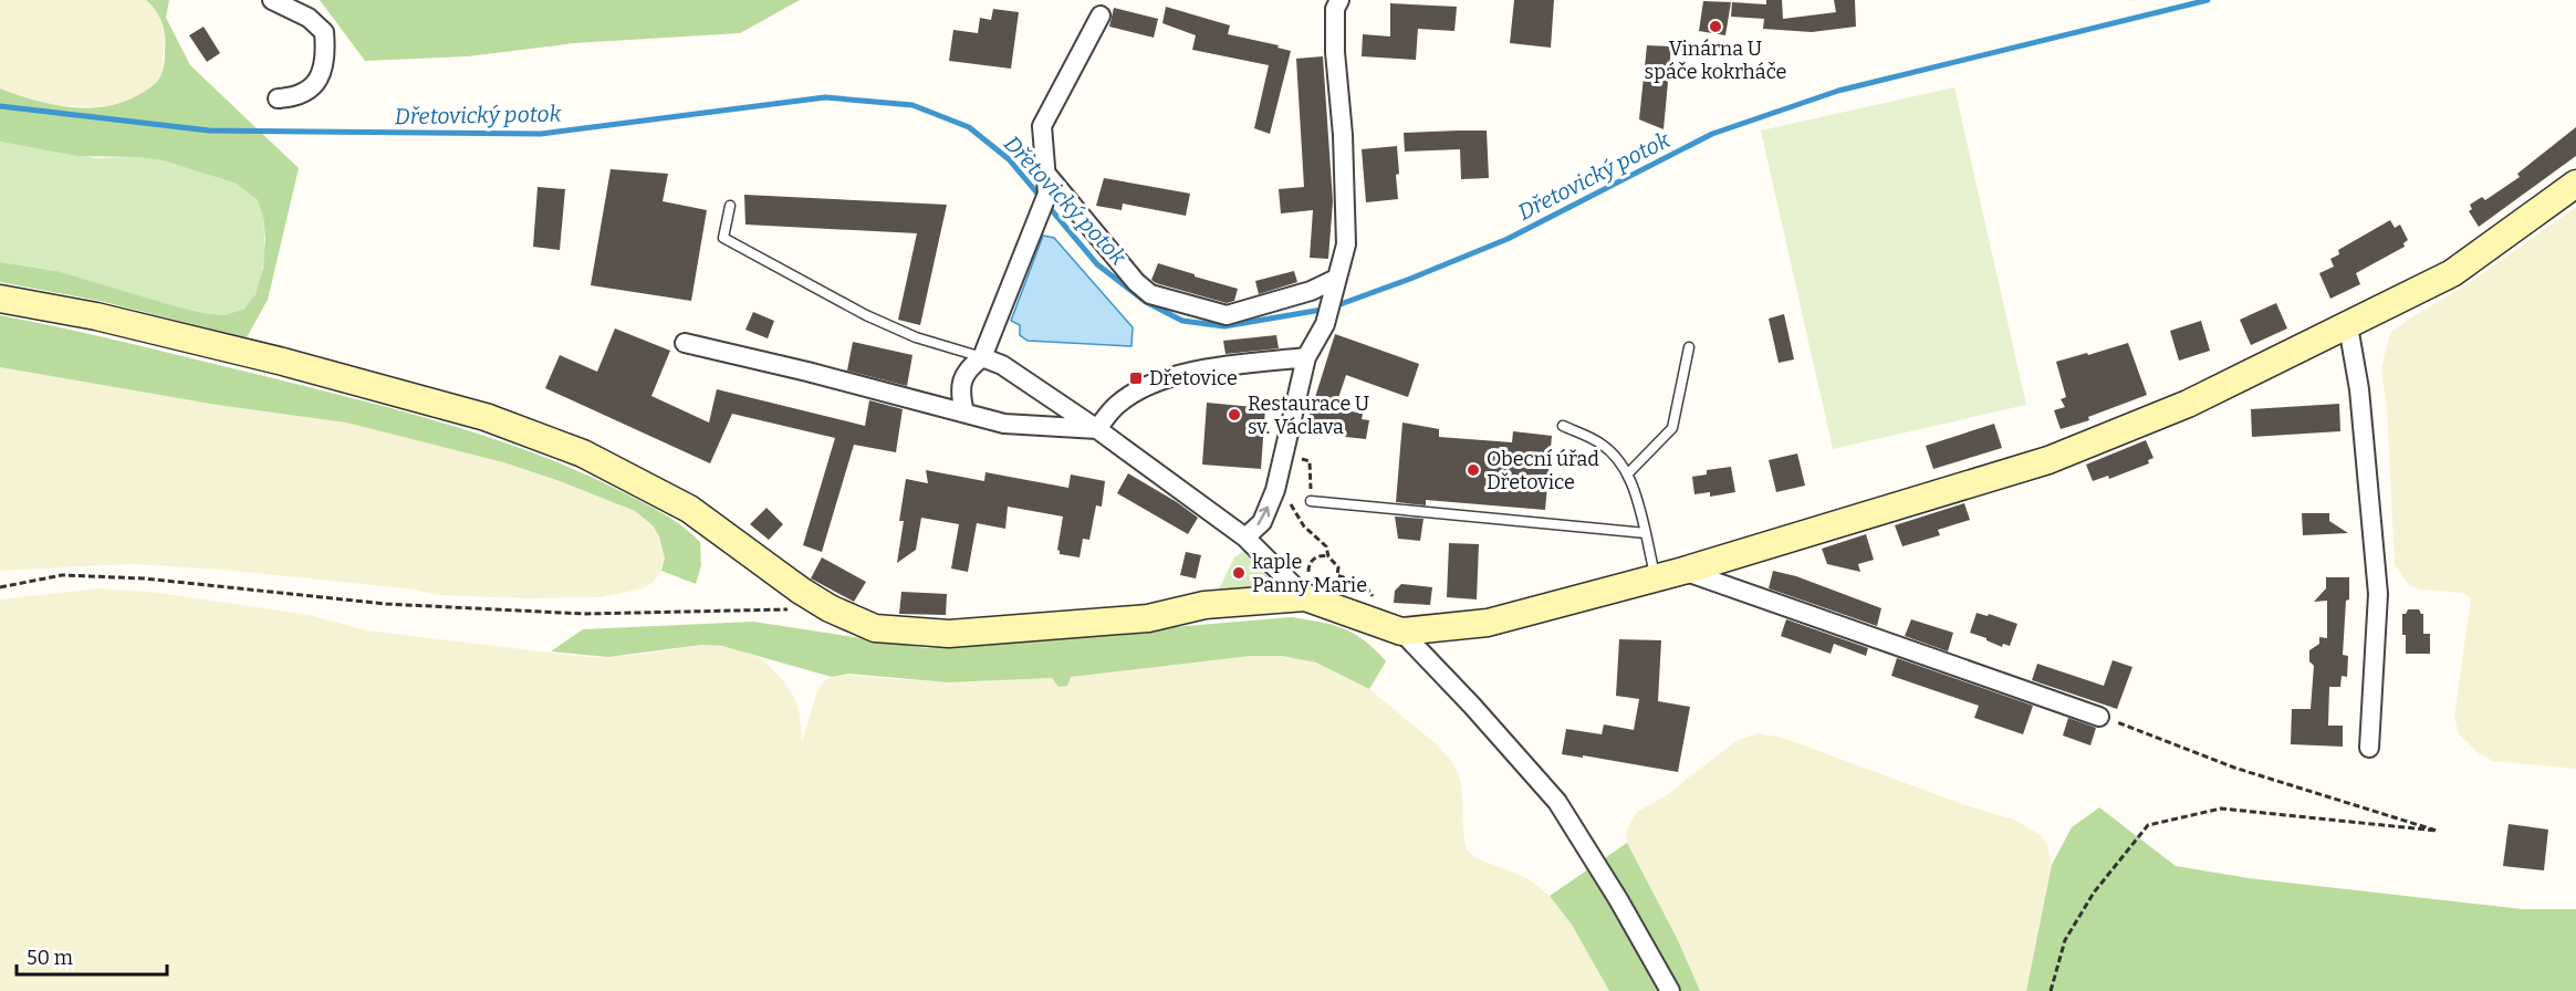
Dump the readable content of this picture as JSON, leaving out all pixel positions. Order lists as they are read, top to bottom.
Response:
{
  "water": ["Dřetovický potok"],
  "places": {
    "other": [
      "Vinárna U spáče kokrháče",
      "Restaurace U sv. Václava",
      "Obecní úřad Dřetovice",
      "kaple Panny Marie"
    ],
    "transit": ["Dřetovice"]
  },
  "scale_bar": "50 m"
}
